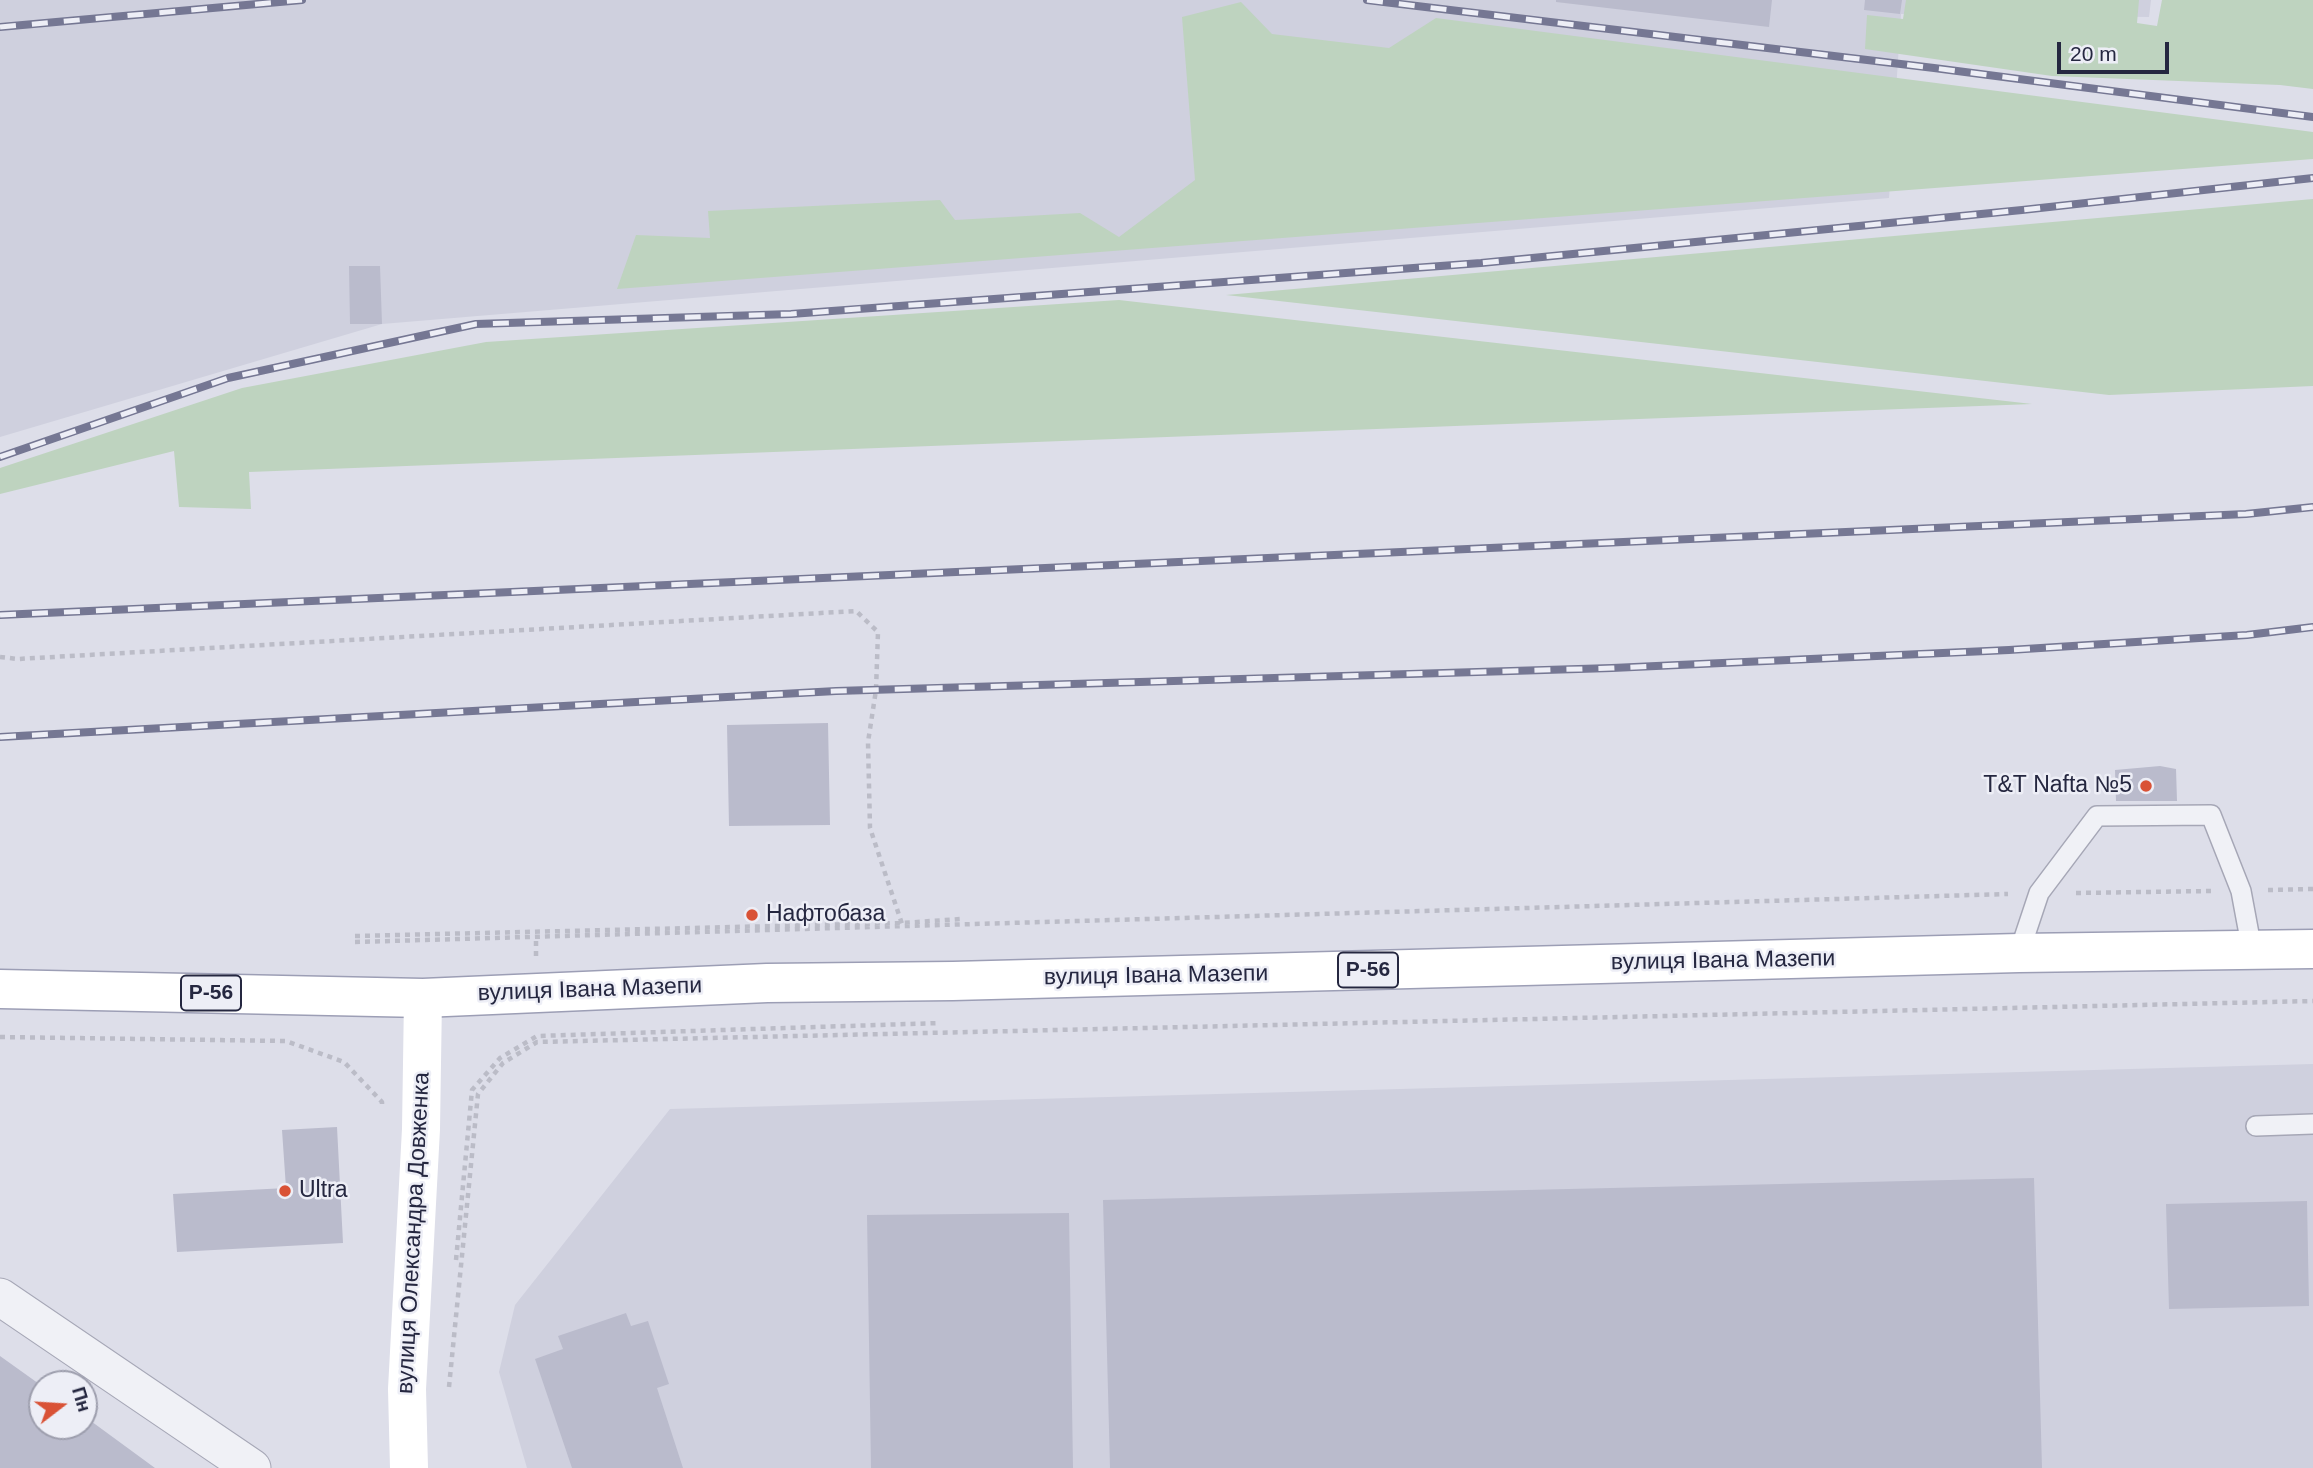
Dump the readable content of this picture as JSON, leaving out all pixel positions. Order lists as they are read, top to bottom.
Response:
{
  "streets": {
    "main road": ["вулиця Івана Мазепи", "Р-56", "вулиця Олександра Довженка"]
  },
  "crossings": [
    ["вулиця Івана Мазепи", "вулиця Олександра Довженка"]
  ],
  "places": ["Т&T Nafta №5", "Нафтобаза", "Ultra"],
  "scale_bar": "20 m",
  "north": "right"
}
